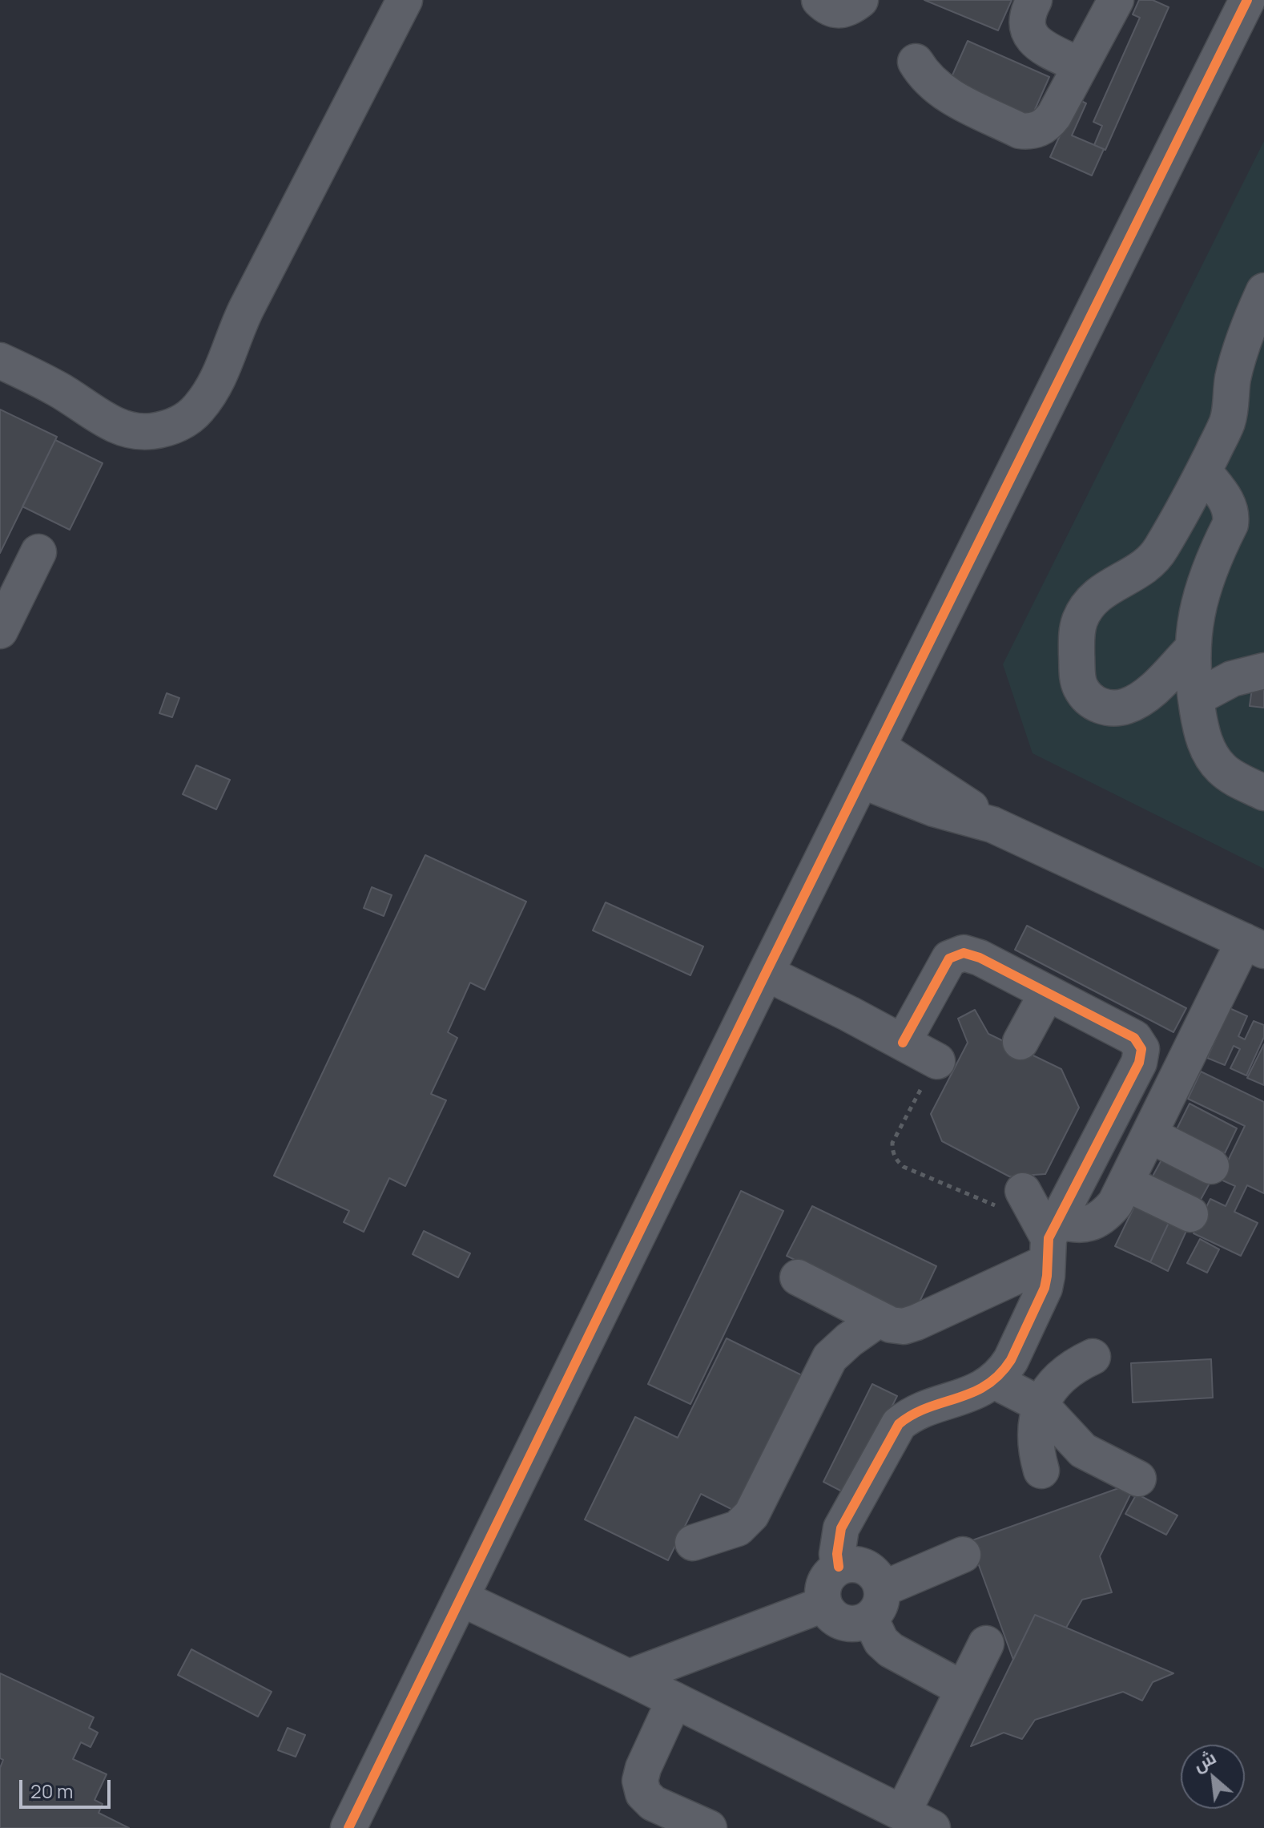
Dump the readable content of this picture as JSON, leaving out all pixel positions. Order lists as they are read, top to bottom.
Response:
{
  "scale_bar": "20 m",
  "north": "top left"
}
